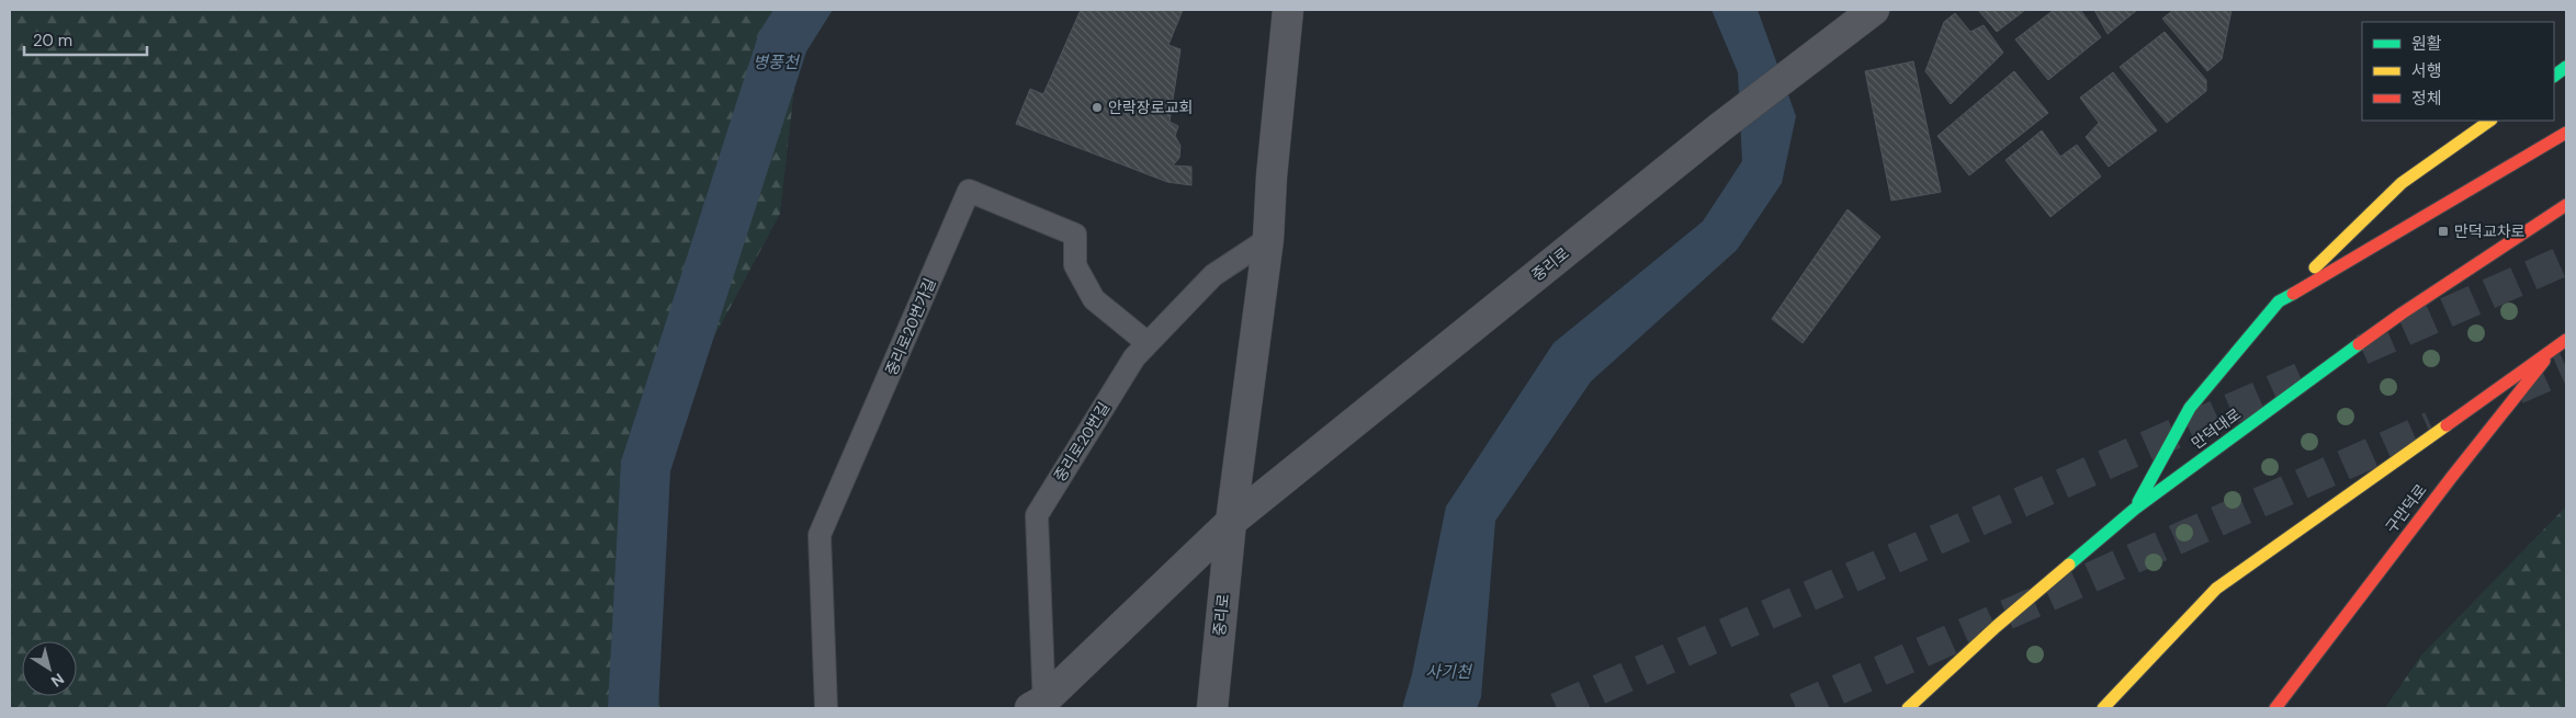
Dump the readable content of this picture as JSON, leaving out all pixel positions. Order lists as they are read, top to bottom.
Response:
{
  "streets": {
    "main road": ["만덕대로", "구만덕로"],
    "street": ["중리로"],
    "lane": ["중리로20번가길", "중리로20번길"]
  },
  "crossings": [
    ["중리로", "중리로20번길"],
    ["중리로20번가길", "중리로20번길"]
  ],
  "water": ["병풍천", "사기천"],
  "places": {
    "other": ["안락장로교회"],
    "transit": ["만덕교차로"]
  },
  "legend": ["원활", "서행", "정체"],
  "scale_bar": "20 m",
  "north": "bottom right"
}
